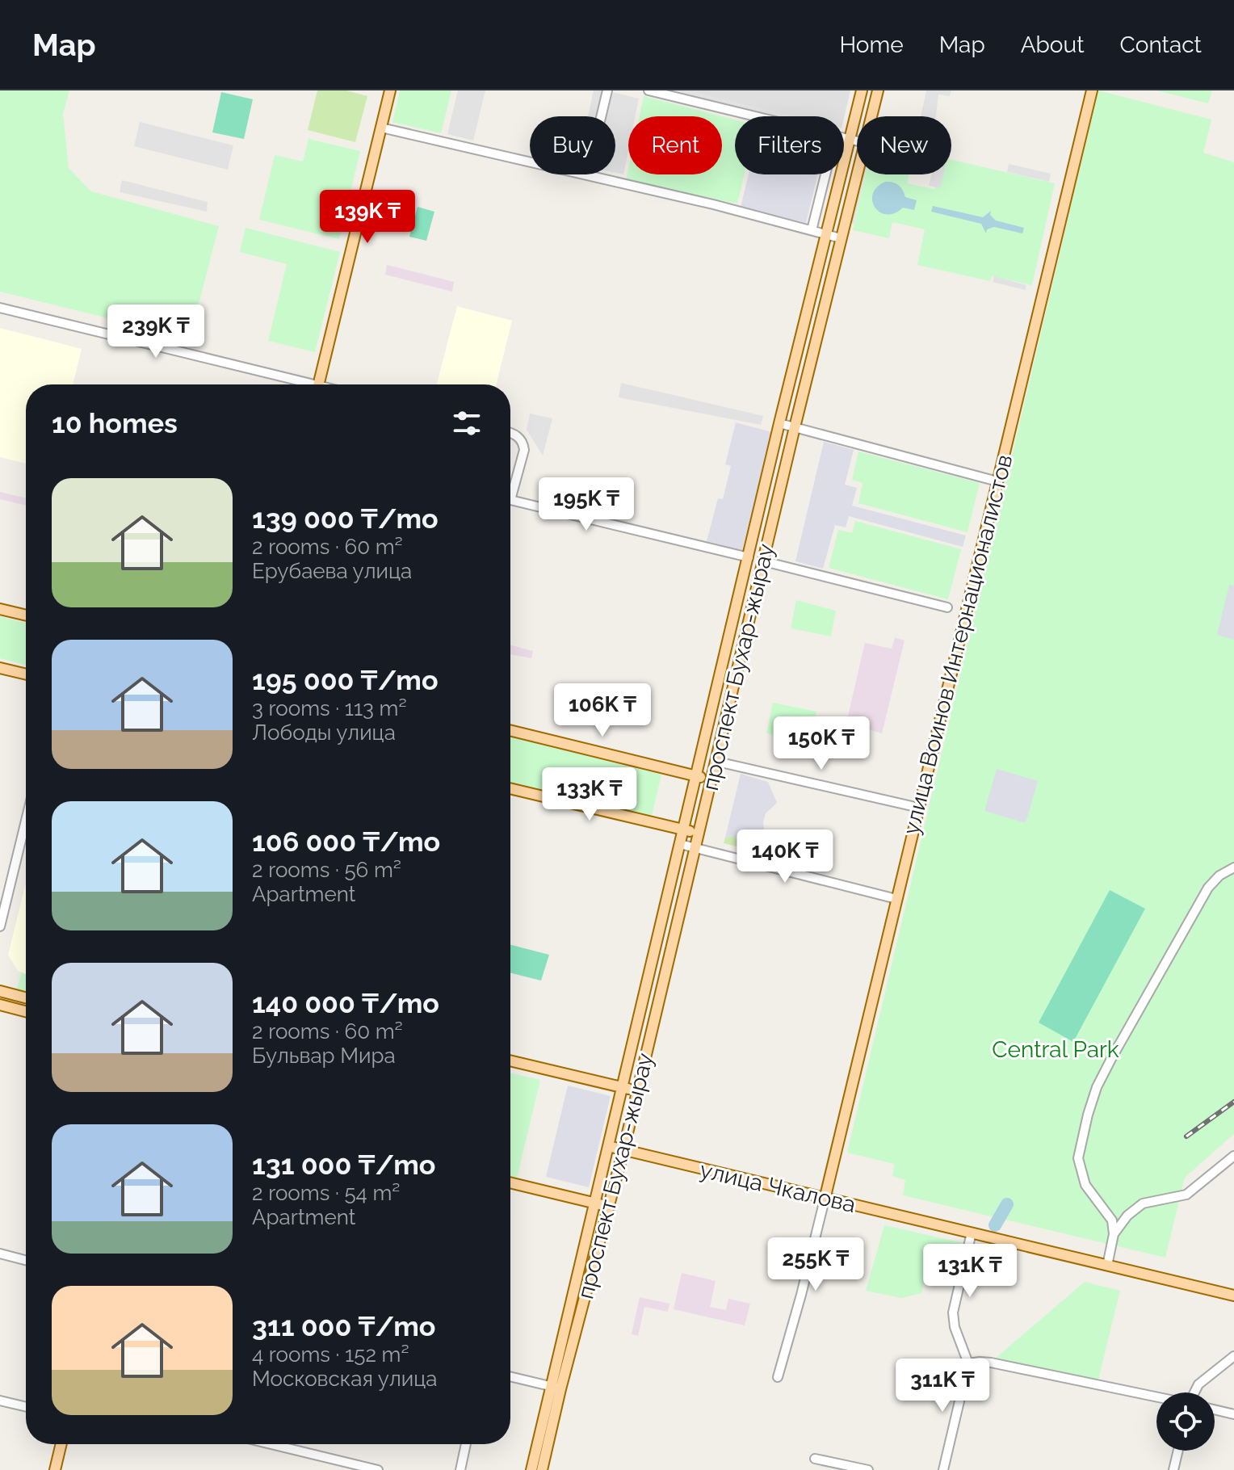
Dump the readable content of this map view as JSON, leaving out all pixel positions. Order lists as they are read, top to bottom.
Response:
{
  "streets": {
    "main road": ["улица Воинов Интернационалистов", "проспект Бухар-жырау", "улица Чкалова"]
  },
  "crossings": [
    ["улица Воинов Интернационалистов", "улица Чкалова"],
    ["проспект Бухар-жырау", "улица Чкалова"]
  ],
  "parks": ["Central Park"],
  "page": {
    "header": "Map",
    "nav": [
      "Home",
      "Map",
      "About",
      "Contact"
    ],
    "chip": [
      "Buy",
      "Rent",
      "Filters",
      "New"
    ],
    "price": [
      "139K ₸",
      "239K ₸",
      "195K ₸",
      "106K ₸",
      "150K ₸",
      "133K ₸",
      "140K ₸",
      "255K ₸",
      "131K ₸",
      "311K ₸"
    ],
    "heading": "10 homes",
    "list": [
      {
        "name": "139 000 ₸/mo",
        "note": "2 rooms · 60 m² · Ерубаева улица"
      },
      {
        "name": "195 000 ₸/mo",
        "note": "3 rooms · 113 m² · Лободы улица"
      },
      {
        "name": "106 000 ₸/mo",
        "note": "2 rooms · 56 m² · Apartment"
      },
      {
        "name": "140 000 ₸/mo",
        "note": "2 rooms · 60 m² · Бульвар Мира"
      },
      {
        "name": "131 000 ₸/mo",
        "note": "2 rooms · 54 m² · Apartment"
      },
      {
        "name": "311 000 ₸/mo",
        "note": "4 rooms · 152 m² · Московская улица"
      }
    ]
  }
}
